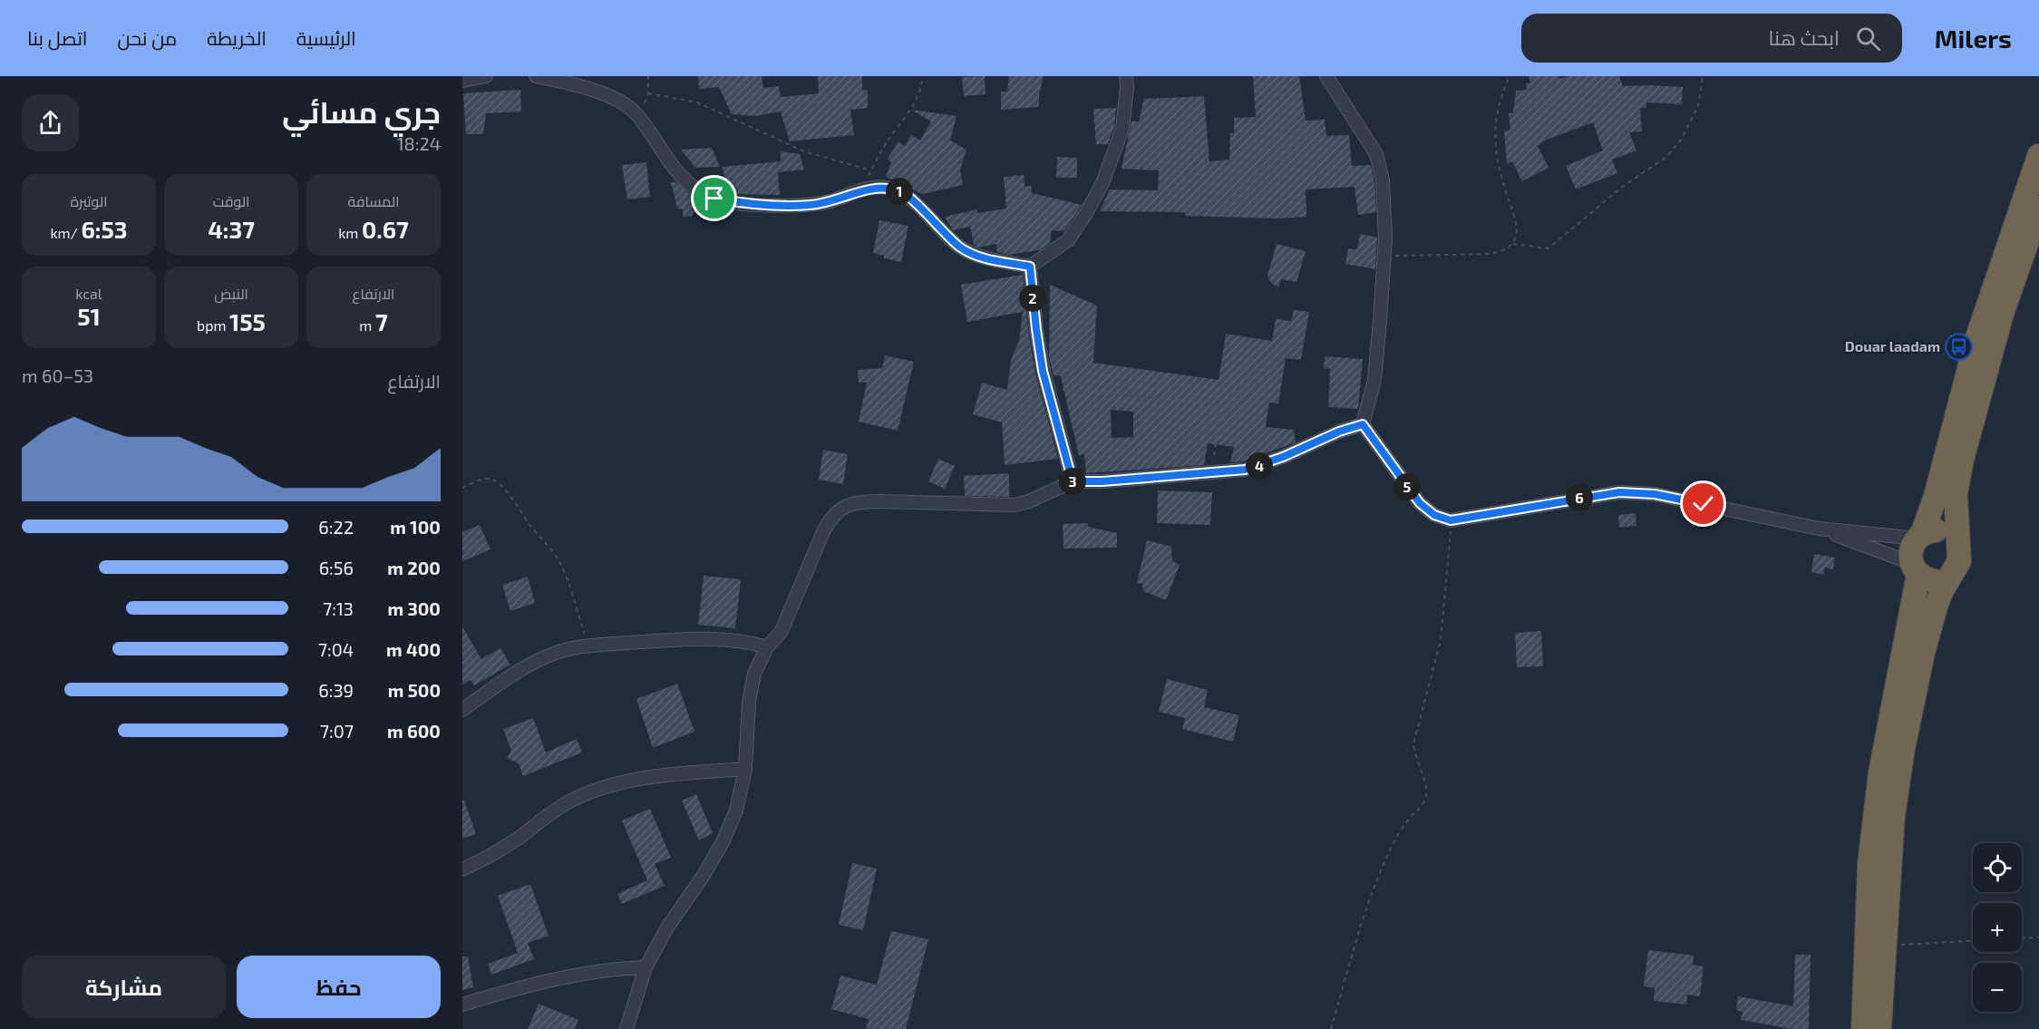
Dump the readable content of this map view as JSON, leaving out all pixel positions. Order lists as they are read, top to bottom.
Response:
{
  "places": {
    "bus stop": ["Douar laadam"]
  },
  "page": {
    "header": "Milers",
    "search": "ابحث هنا",
    "nav": [
      "الرئيسية",
      "الخريطة",
      "من نحن",
      "اتصل بنا"
    ],
    "heading": ["جري مسائي", "18:24"],
    "stats": [
      ["المسافة", "0.67 km"],
      ["الوقت", "4:37"],
      ["الوتيرة", "6:53 /km"],
      ["الارتفاع", "7 m"],
      ["النبض", "155 bpm"],
      ["kcal", "51"]
    ],
    "pins": [
      "1",
      "2",
      "4",
      "3",
      "5",
      "6"
    ],
    "chart": ["الارتفاع", "53–60 m"],
    "list": [
      {
        "name": "100 m",
        "note": "6:22"
      },
      {
        "name": "200 m",
        "note": "6:56"
      },
      {
        "name": "300 m",
        "note": "7:13"
      },
      {
        "name": "400 m",
        "note": "7:04"
      },
      {
        "name": "500 m",
        "note": "6:39"
      },
      {
        "name": "600 m",
        "note": "7:07"
      }
    ],
    "map_buttons": ["+", "−"],
    "buttons": ["حفظ", "مشاركة"]
  }
}
